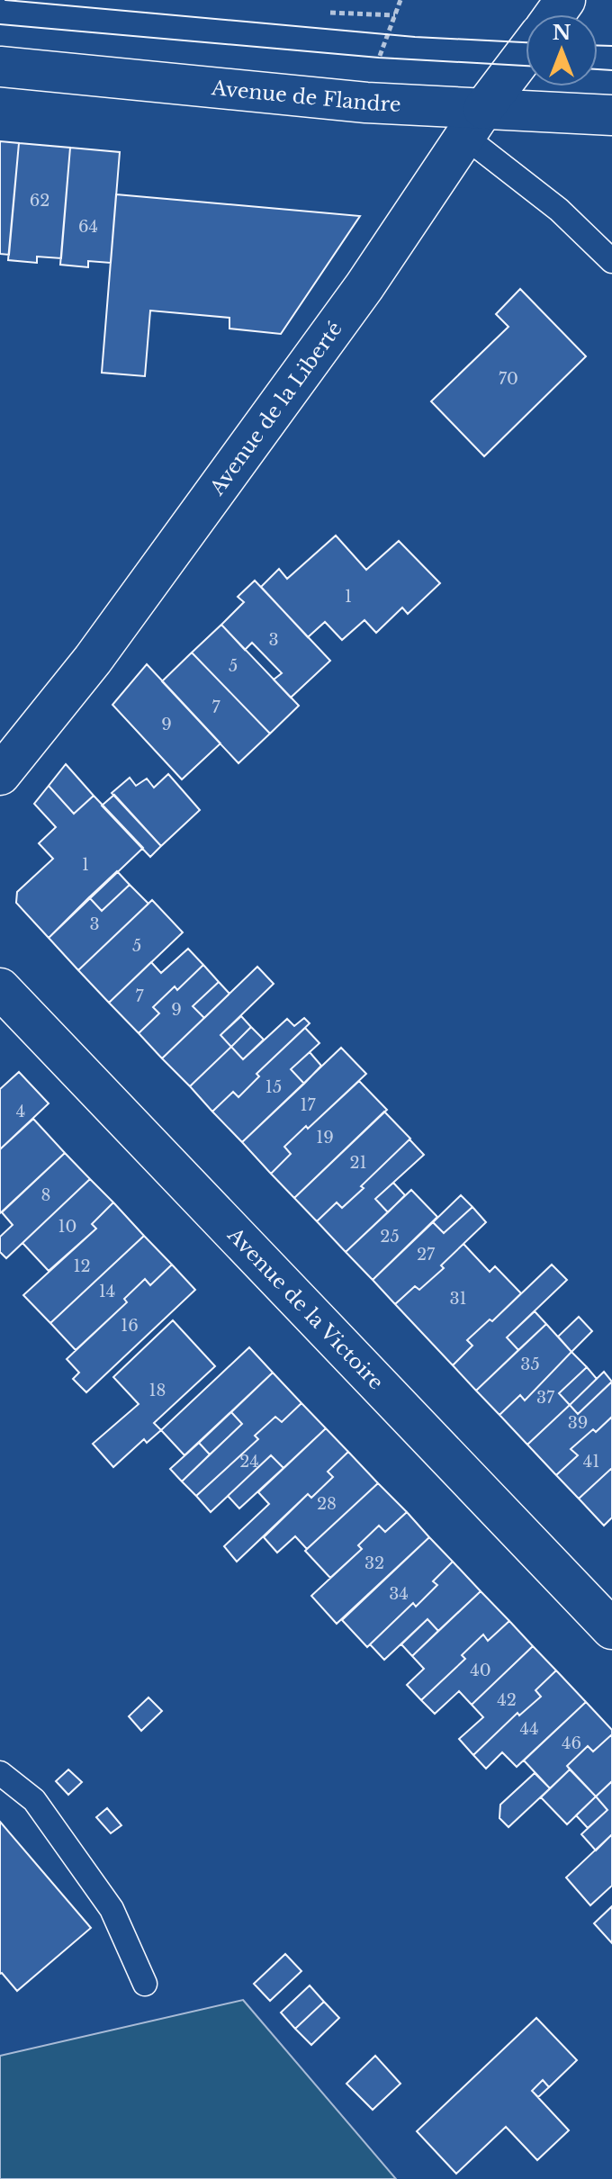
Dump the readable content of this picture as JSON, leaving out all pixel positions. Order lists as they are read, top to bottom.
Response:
{
  "streets": {
    "street": ["Avenue de Flandre", "Avenue de la Liberté", "Avenue de la Victoire"]
  },
  "crossings": [
    ["Avenue de Flandre", "Avenue de la Liberté"]
  ],
  "house_numbers": [
    "62",
    "64",
    "70",
    "1",
    "3",
    "5",
    "7",
    "9",
    "1",
    "3",
    "5",
    "7",
    "9",
    "15",
    "17",
    "4",
    "19",
    "21",
    "8",
    "10",
    "25",
    "27",
    "12",
    "14",
    "31",
    "16",
    "35",
    "18",
    "37",
    "39",
    "24",
    "41",
    "28",
    "32",
    "34",
    "40",
    "42",
    "44",
    "46"
  ],
  "north": "top"
}
